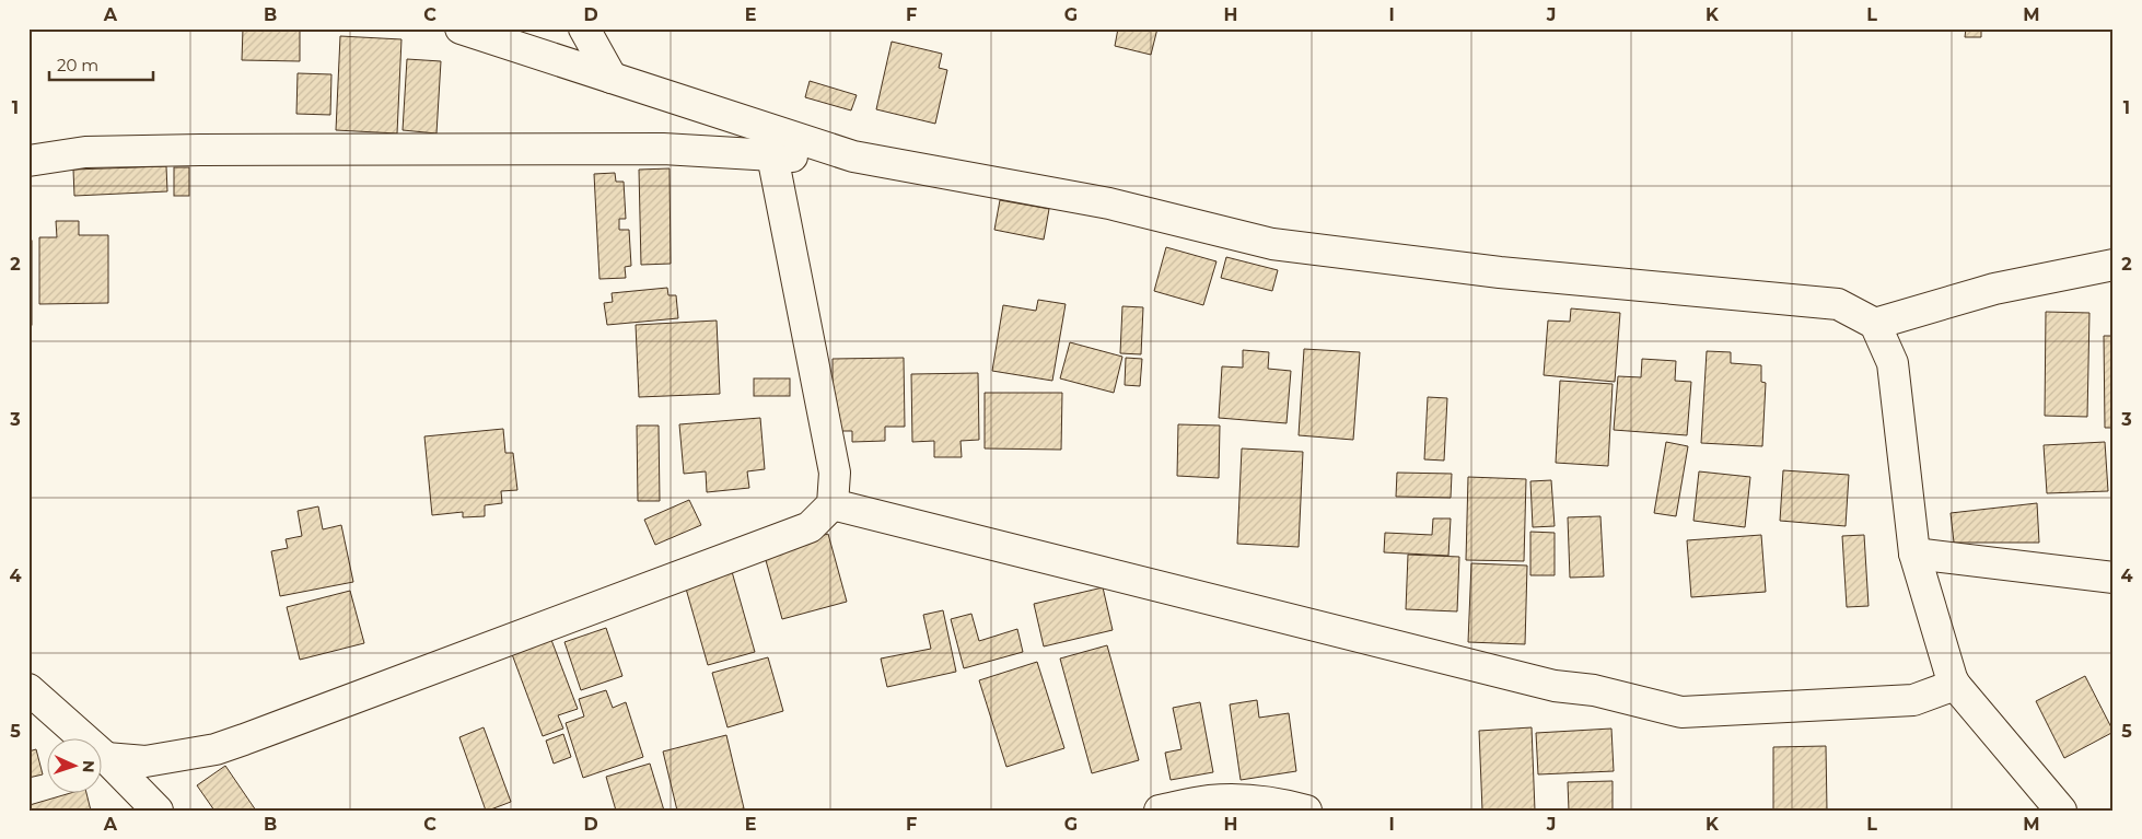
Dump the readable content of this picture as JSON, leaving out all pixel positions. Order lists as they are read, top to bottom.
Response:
{
  "scale_bar": "20 m",
  "north": "right",
  "grid": {
    "columns": [
      "A",
      "B",
      "C",
      "D",
      "E",
      "F",
      "G",
      "H",
      "I",
      "J",
      "K",
      "L",
      "M"
    ],
    "rows": [
      "1",
      "2",
      "3",
      "4",
      "5"
    ]
  }
}
